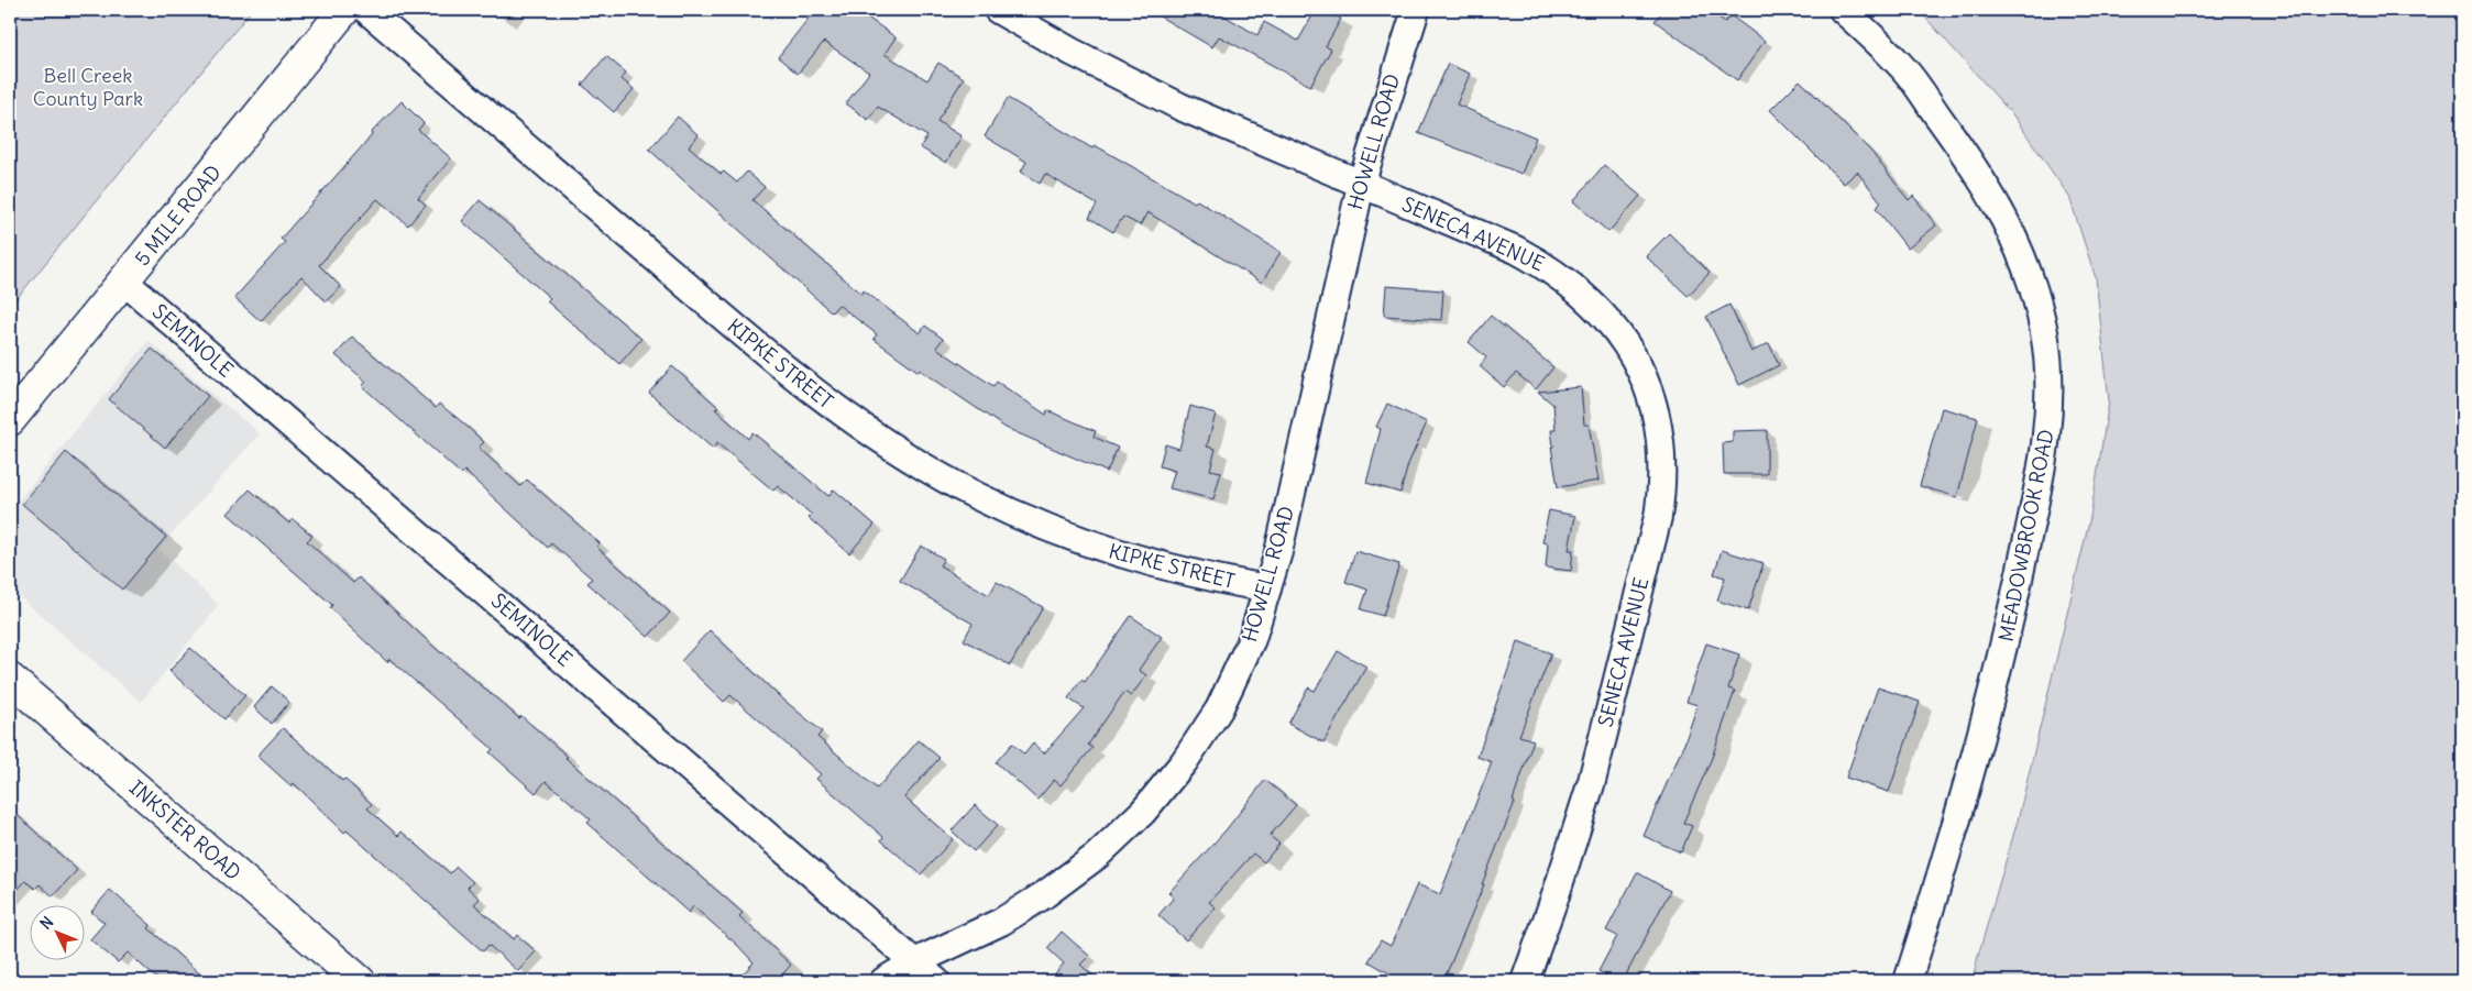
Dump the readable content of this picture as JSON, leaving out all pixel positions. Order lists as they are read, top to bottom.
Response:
{
  "streets": {
    "main road": ["5 MILE ROAD", "INKSTER ROAD"],
    "street": [
      "HOWELL ROAD",
      "SENECA AVENUE",
      "SEMINOLE",
      "KIPKE STREET",
      "MEADOWBROOK ROAD"
    ]
  },
  "crossings": [
    ["HOWELL ROAD", "SENECA AVENUE"],
    ["HOWELL ROAD", "SEMINOLE"],
    ["HOWELL ROAD", "KIPKE STREET"],
    ["5 MILE ROAD", "SEMINOLE"]
  ],
  "parks": ["Bell Creek County Park"],
  "north": "top left"
}
